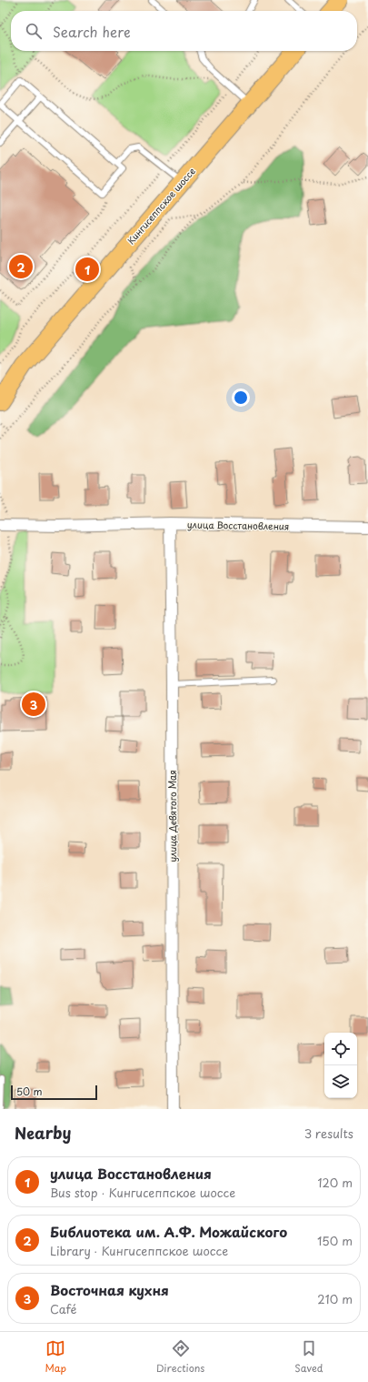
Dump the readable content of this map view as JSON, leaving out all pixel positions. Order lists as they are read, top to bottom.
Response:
{
  "streets": {
    "main road": ["Кингисеппское шоссе"],
    "street": ["улица Восстановления", "улица Девятого Мая"]
  },
  "crossings": [
    ["улица Восстановления", "улица Девятого Мая"]
  ],
  "scale_bar": "50 m",
  "page": {
    "search": "Search here",
    "pins": ["2", "1", "3"],
    "scale": "50 m",
    "heading": ["Nearby", "3 results"],
    "list": [
      {
        "mark": "1",
        "name": "улица Восстановления",
        "note": "Bus stop · Кингисеппское шоссе",
        "value": "120 m"
      },
      {
        "mark": "2",
        "name": "Библиотека им. А.Ф. Можайского",
        "note": "Library · Кингисеппское шоссе",
        "value": "150 m"
      },
      {
        "mark": "3",
        "name": "Восточная кухня",
        "note": "Café",
        "value": "210 m"
      }
    ],
    "nav": ["Map", "Directions", "Saved"]
  }
}
